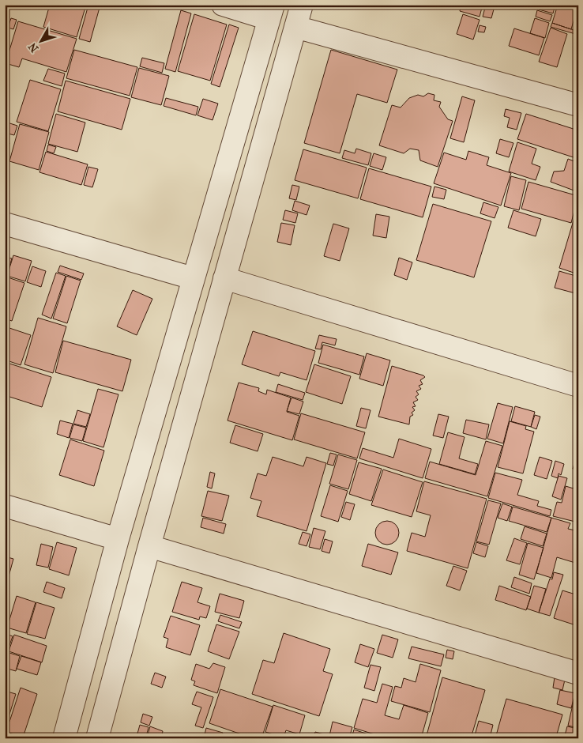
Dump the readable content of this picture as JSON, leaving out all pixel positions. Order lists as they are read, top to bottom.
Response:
{
  "north": "bottom left"
}
